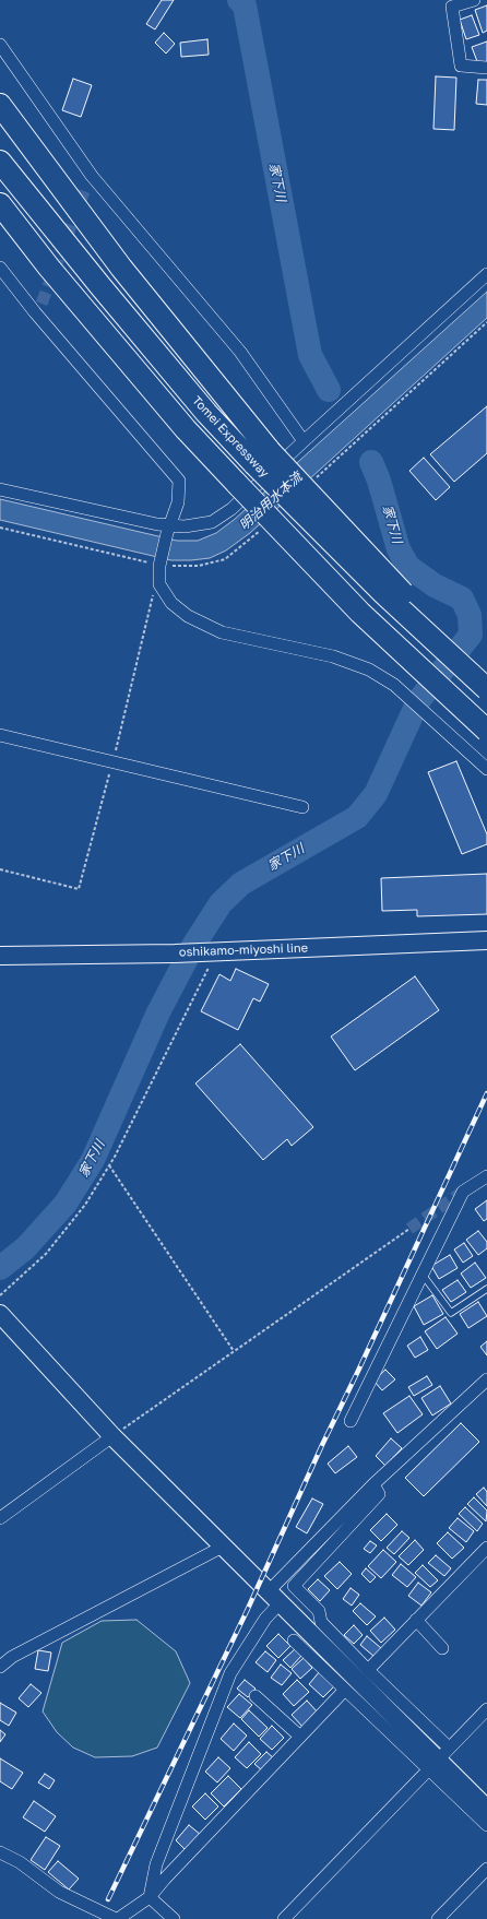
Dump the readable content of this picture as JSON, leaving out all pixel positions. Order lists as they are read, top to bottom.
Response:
{
  "streets": {
    "highway": ["Tomei Expressway"],
    "street": ["oshikamo-miyoshi line"]
  },
  "water": ["家下川", "明治用水本流"]
}
